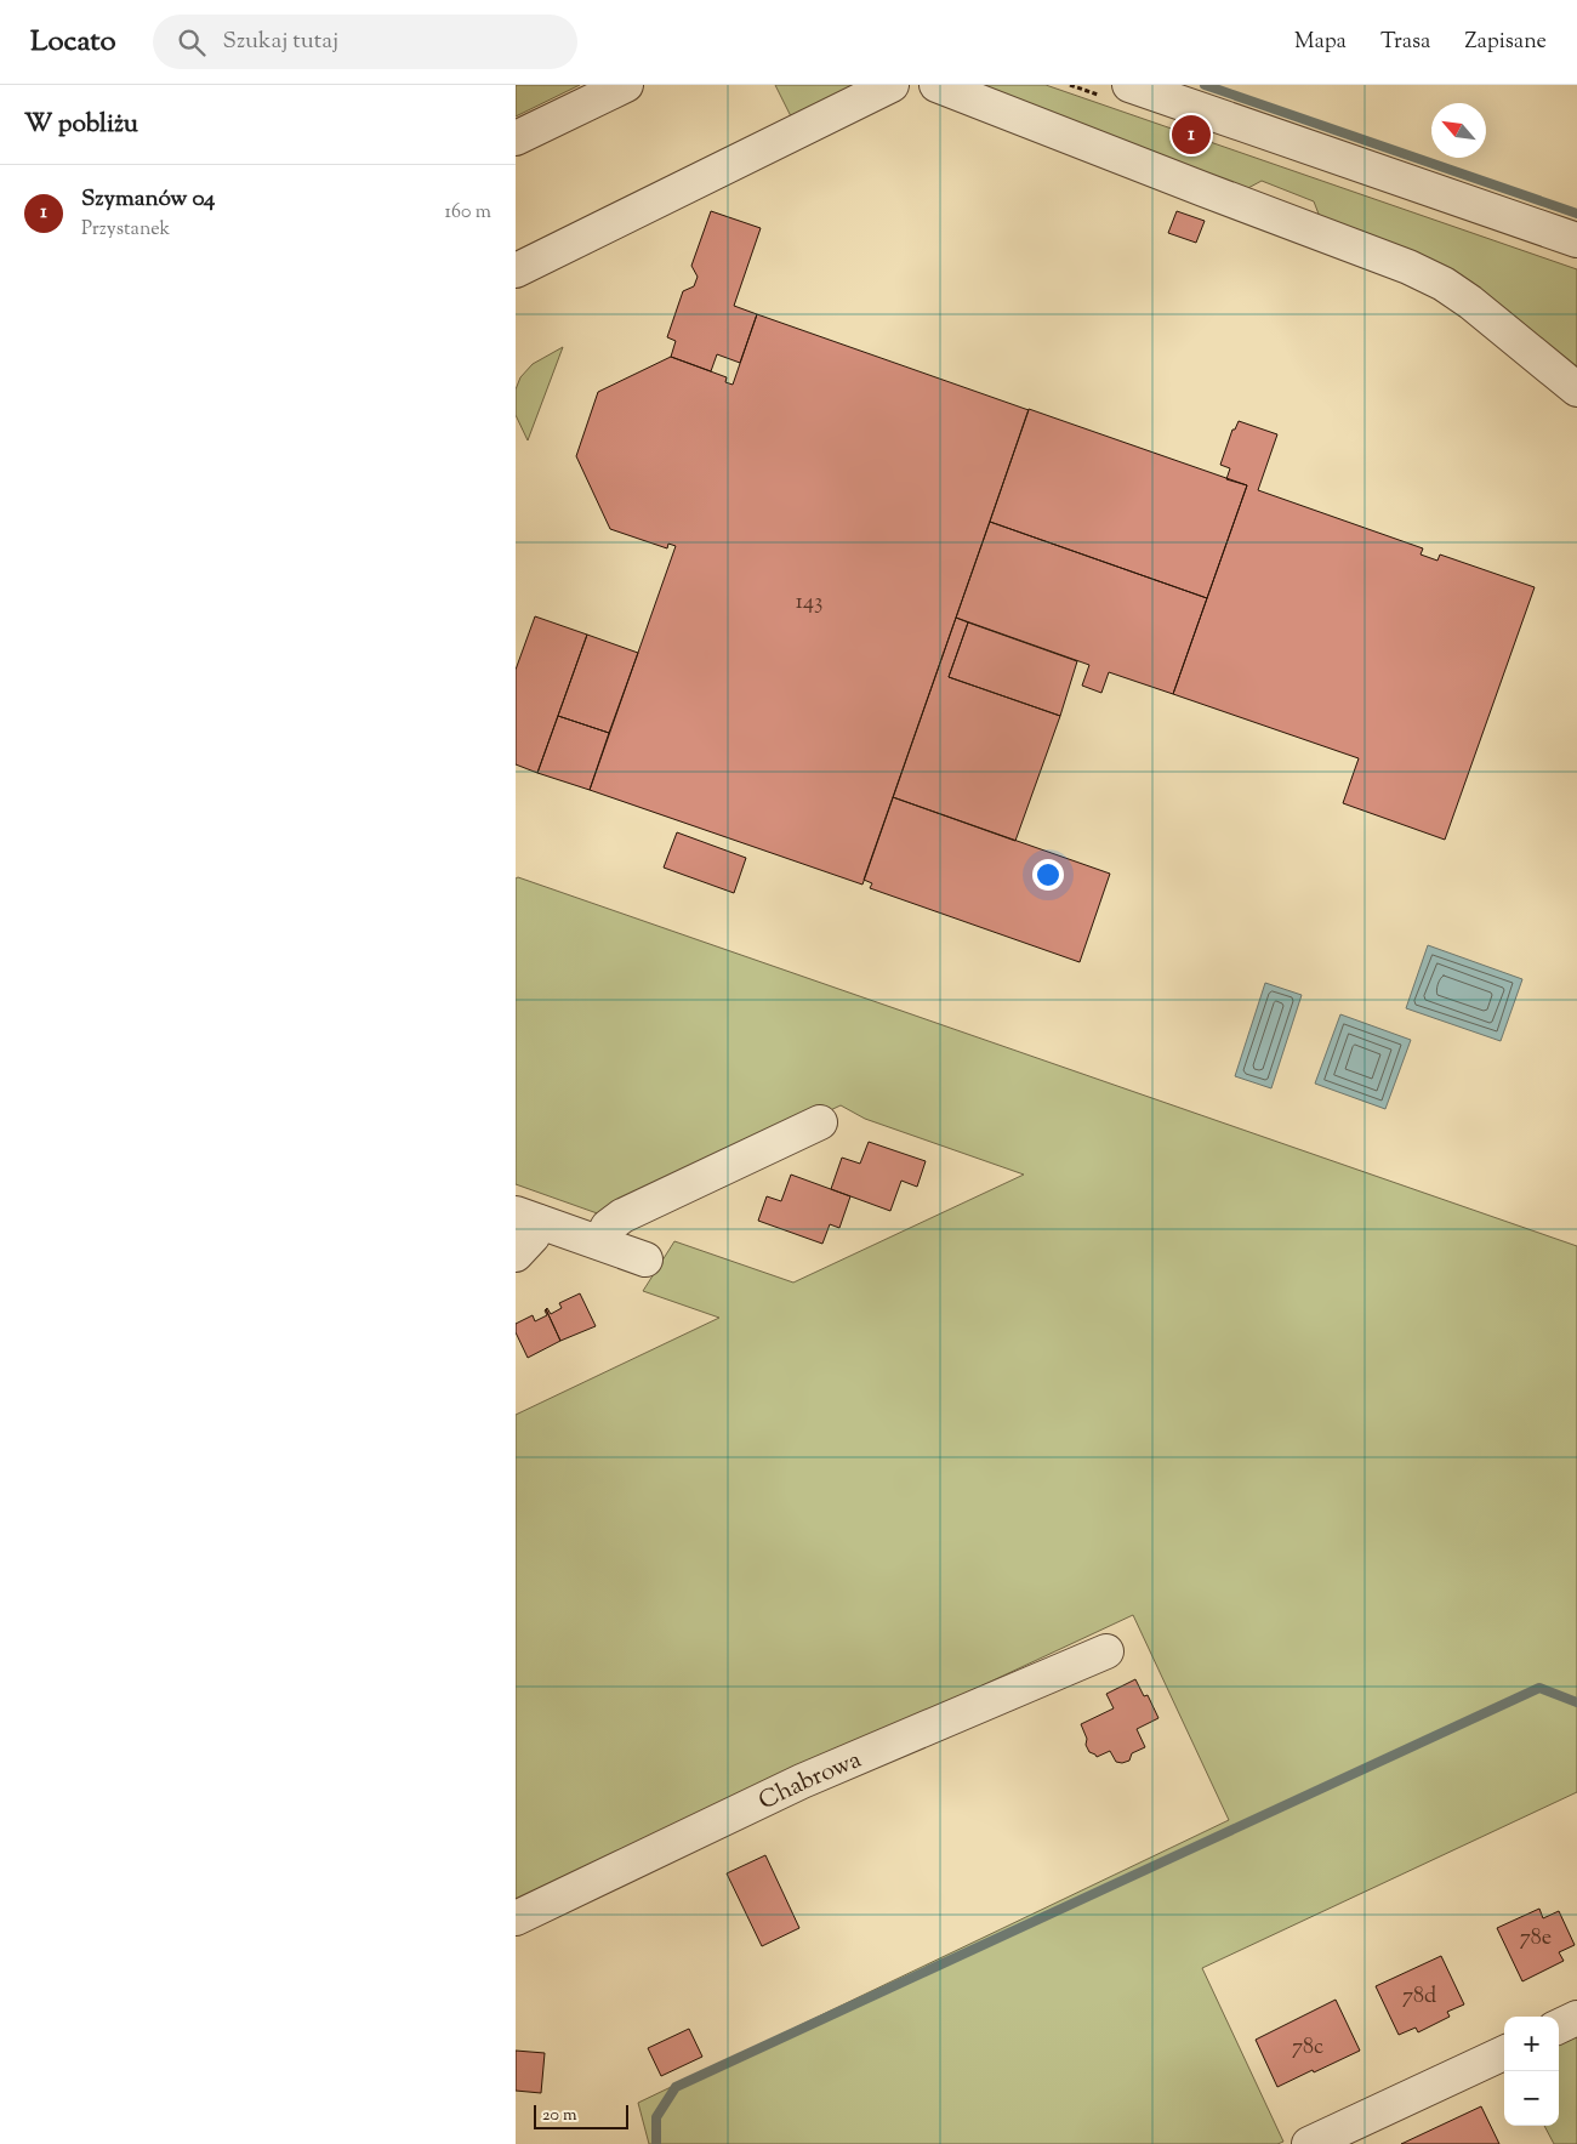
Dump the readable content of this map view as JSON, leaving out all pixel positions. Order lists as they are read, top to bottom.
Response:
{
  "streets": {
    "street": ["Chabrowa"]
  },
  "house_numbers": [
    "143",
    "78e",
    "78d",
    "78c"
  ],
  "scale_bar": "20 m",
  "north": "top left",
  "page": {
    "header": "Locato",
    "search": "Szukaj tutaj",
    "nav": ["Mapa", "Trasa", "Zapisane"],
    "heading": "W pobliżu",
    "pins": "1",
    "list": [
      {
        "mark": "1",
        "name": "Szymanów 04",
        "note": "Przystanek",
        "value": "160 m"
      }
    ],
    "map_buttons": ["+", "−"],
    "scale": "20 m"
  }
}
